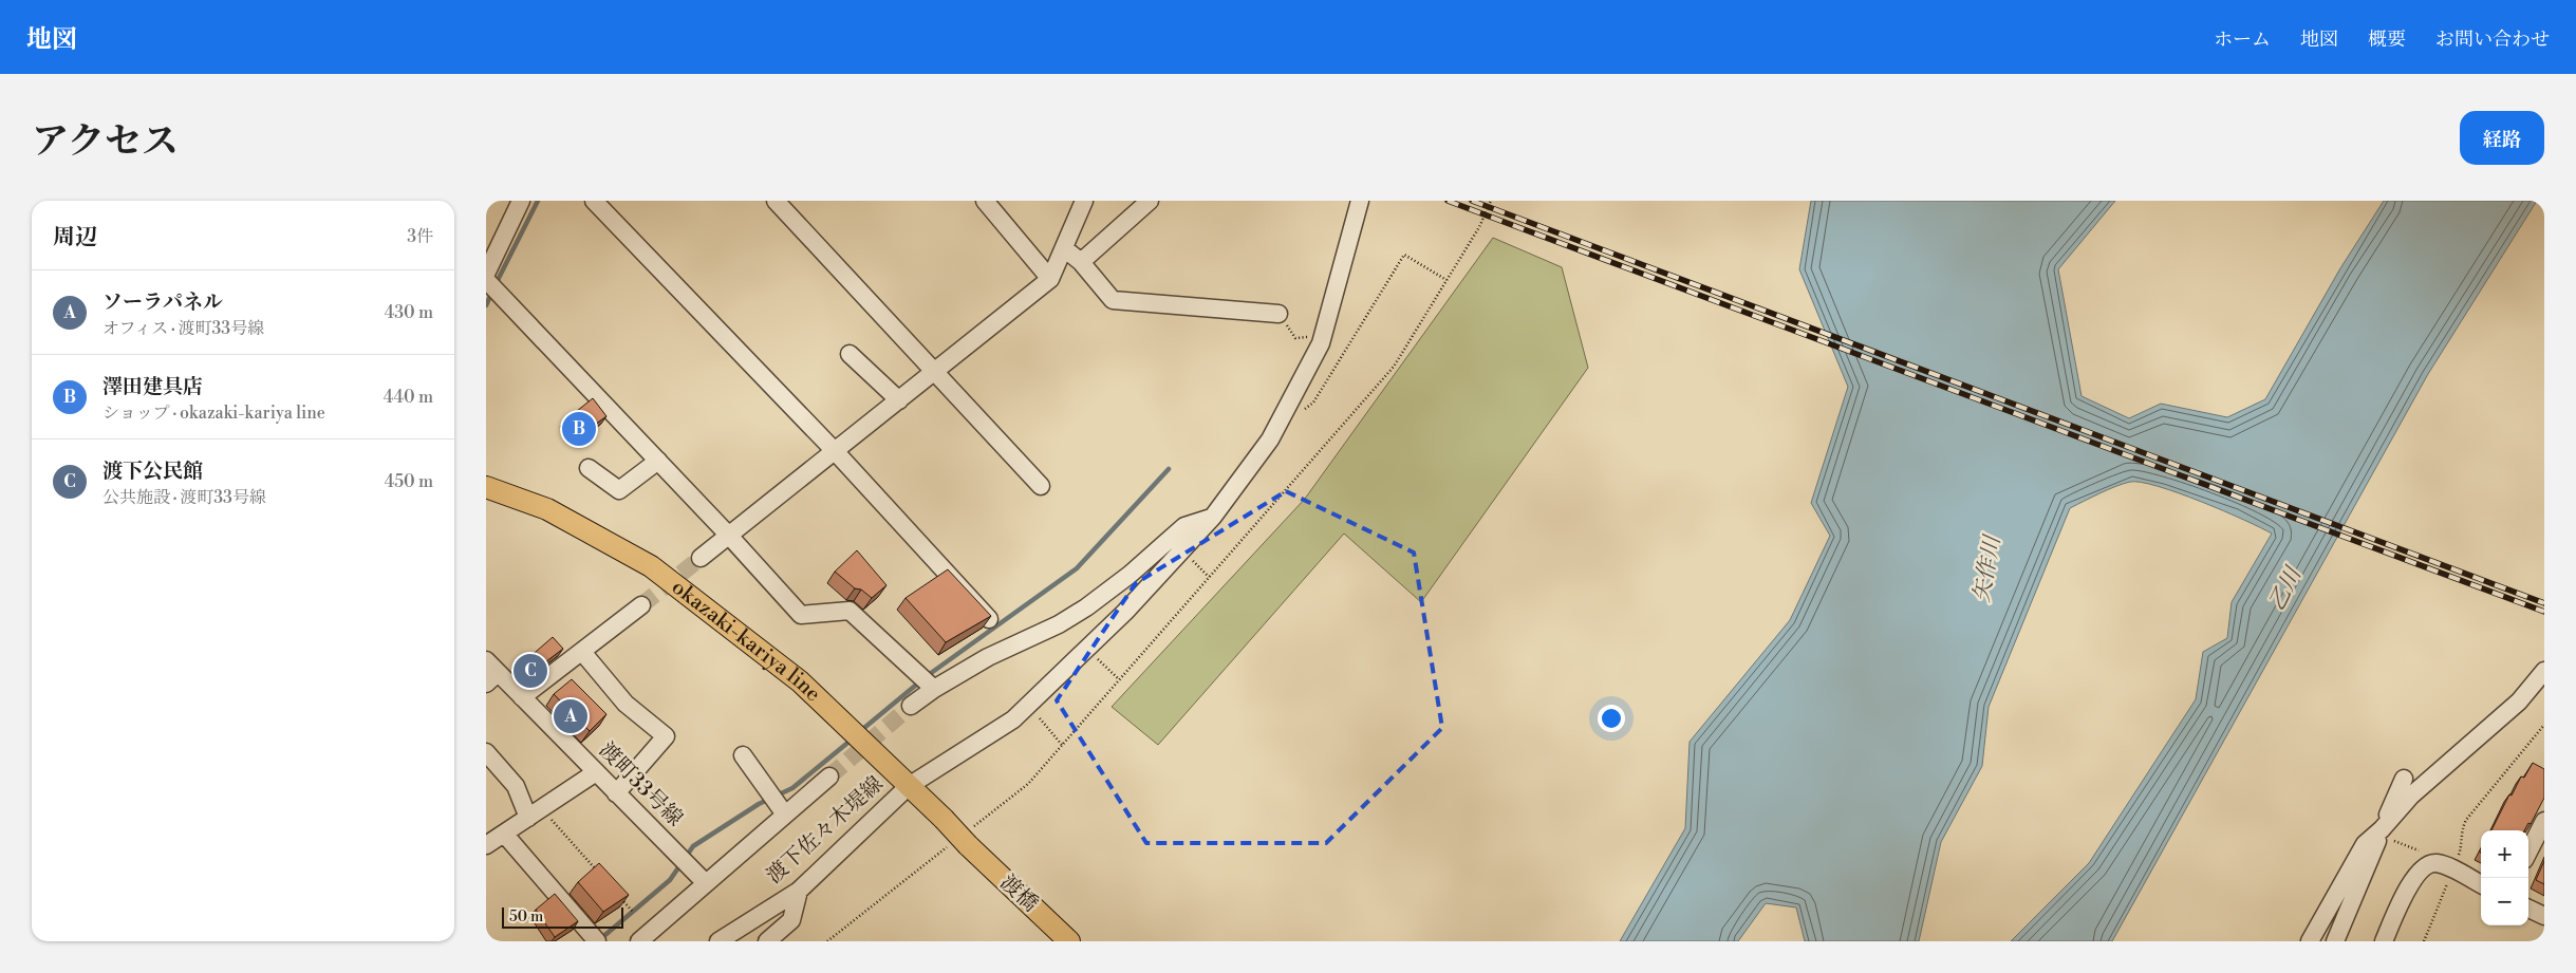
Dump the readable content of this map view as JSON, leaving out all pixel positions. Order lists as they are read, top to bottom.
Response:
{
  "streets": {
    "main road": ["okazaki-kariya line", "渡橋"],
    "street": ["渡町33号線", "渡下佐々木堤線"]
  },
  "crossings": [
    ["okazaki-kariya line", "渡下佐々木堤線"],
    ["okazaki-kariya line", "渡橋"]
  ],
  "water": ["矢作川", "乙川"],
  "scale_bar": "50 m",
  "page": {
    "header": "地図",
    "nav": [
      "ホーム",
      "地図",
      "概要",
      "お問い合わせ"
    ],
    "title": "アクセス",
    "buttons": "経路",
    "heading": ["周辺", "3件"],
    "list": [
      {
        "mark": "A",
        "name": "ソーラパネル",
        "note": "オフィス · 渡町33号線",
        "value": "430 m"
      },
      {
        "mark": "B",
        "name": "澤田建具店",
        "note": "ショップ · okazaki-kariya line",
        "value": "440 m"
      },
      {
        "mark": "C",
        "name": "渡下公民館",
        "note": "公共施設 · 渡町33号線",
        "value": "450 m"
      }
    ],
    "pins": ["B", "C", "A"],
    "map_buttons": ["+", "−"],
    "scale": "50 m"
  }
}
